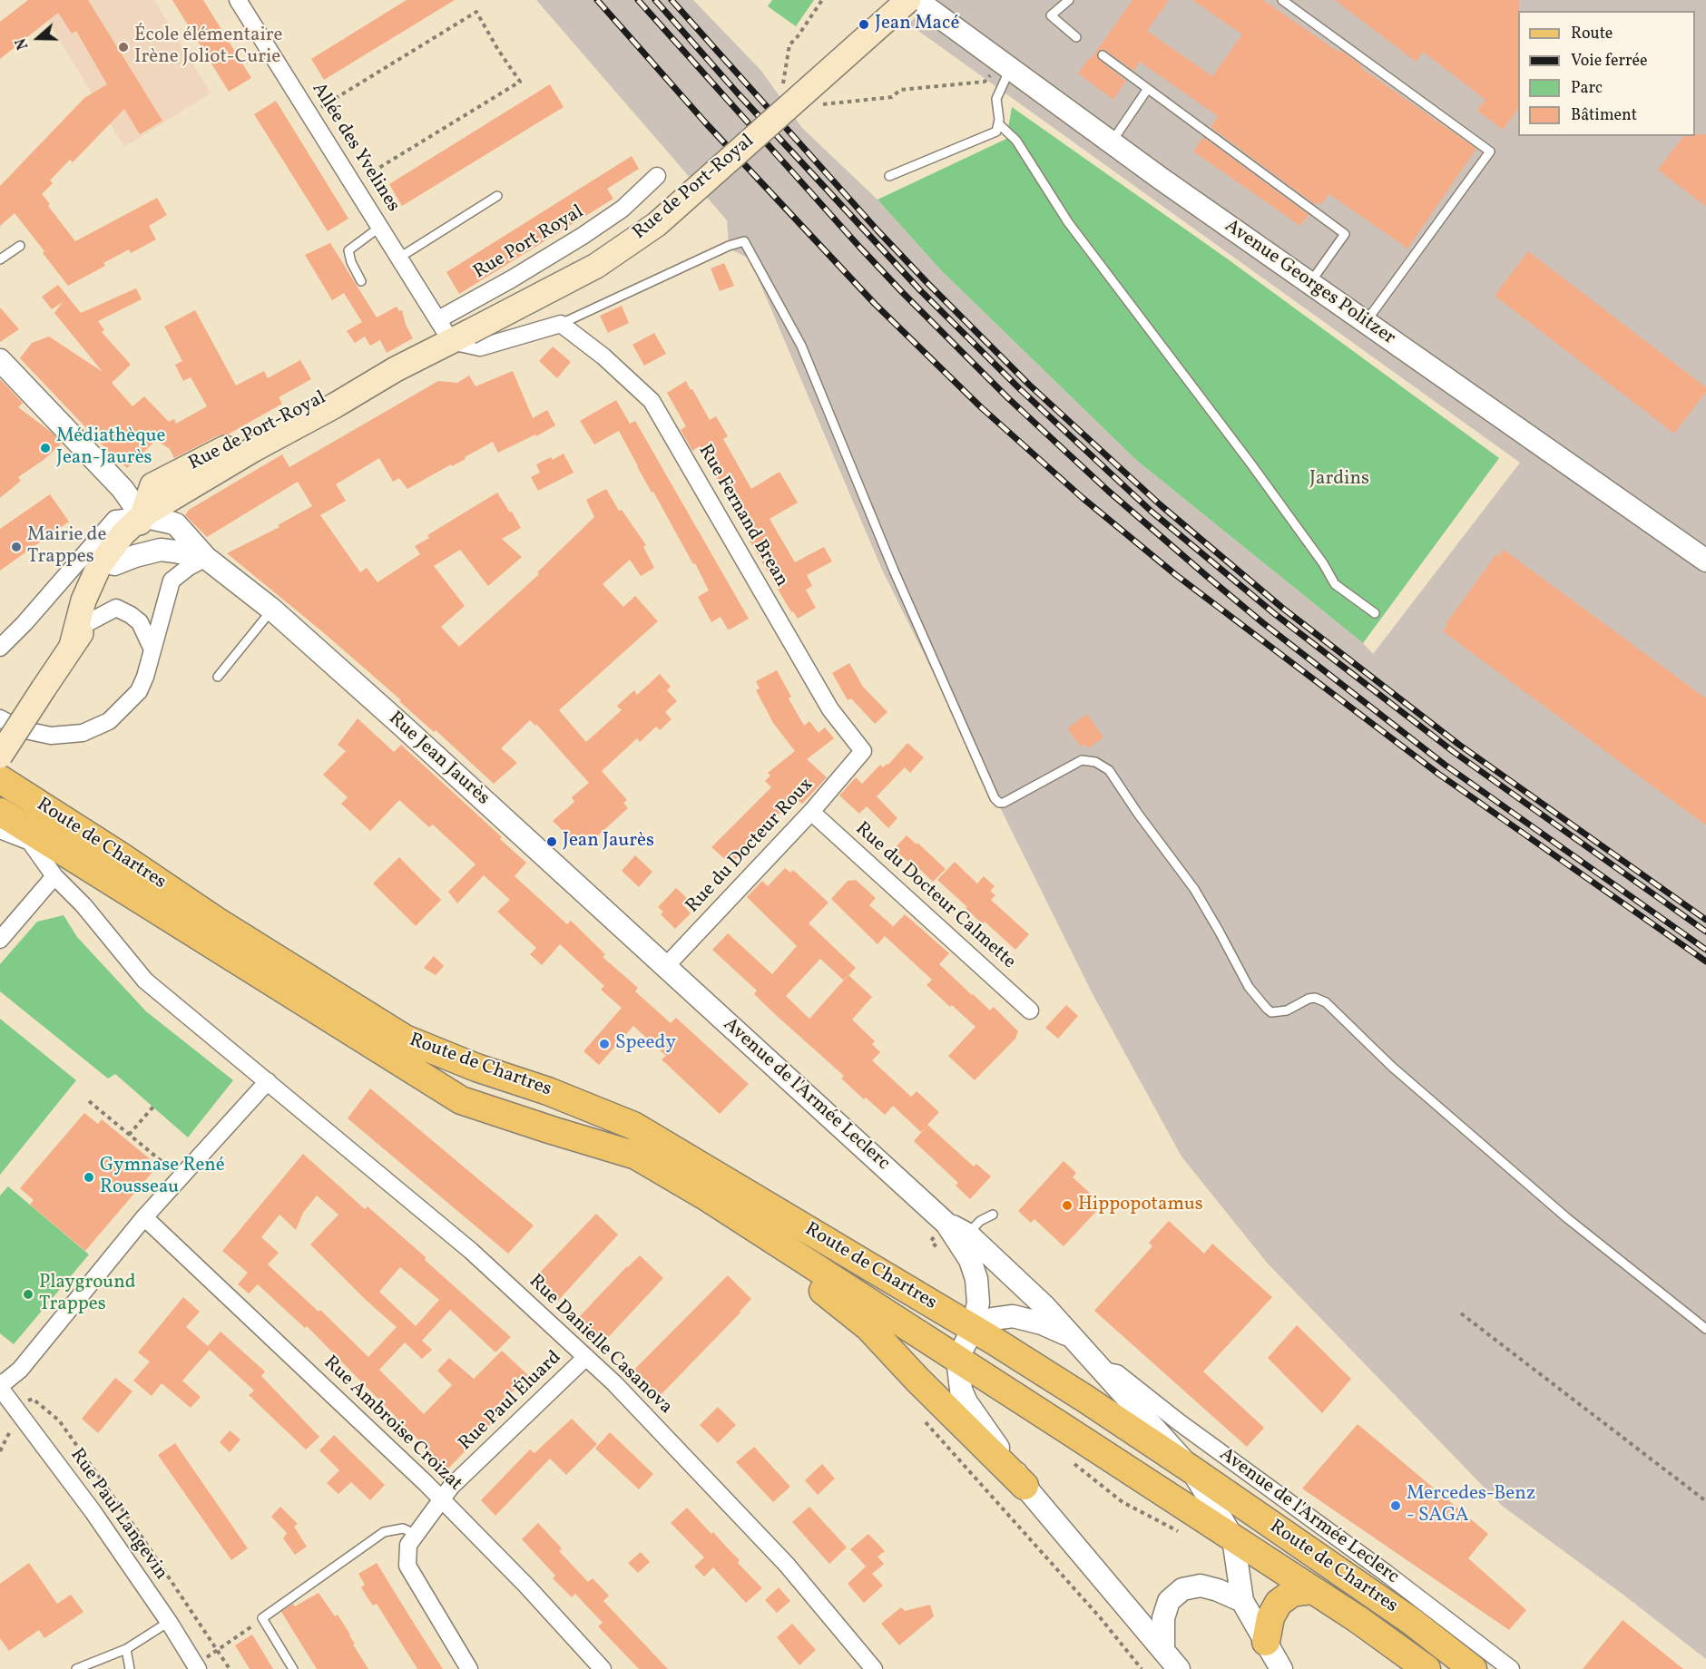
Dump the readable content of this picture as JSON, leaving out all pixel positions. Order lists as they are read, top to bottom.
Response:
{
  "streets": {
    "main road": ["Rue de Port-Royal", "Route de Chartres"],
    "street": [
      "Allée des Yvelines",
      "Rue Port Royal",
      "Avenue Georges Politzer",
      "Rue Fernand Brean",
      "Rue Jean Jaurès",
      "Rue du Docteur Roux",
      "Rue du Docteur Calmette",
      "Avenue de l'Armée Leclerc",
      "Rue Danielle Casanova",
      "Rue Paul Éluard",
      "Rue Ambroise Croizat",
      "Rue Paul Langevin"
    ]
  },
  "crossings": [
    ["Allée des Yvelines", "Rue Port Royal"],
    ["Rue de Port-Royal", "Rue Jean Jaurès"],
    ["Rue Fernand Brean", "Rue du Docteur Roux"],
    ["Rue Jean Jaurès", "Rue du Docteur Roux"],
    ["Rue Jean Jaurès", "Avenue de l'Armée Leclerc"],
    ["Route de Chartres", "Avenue de l'Armée Leclerc"],
    ["Rue du Docteur Roux", "Rue du Docteur Calmette"],
    ["Rue du Docteur Roux", "Avenue de l'Armée Leclerc"],
    ["Rue Danielle Casanova", "Rue Paul Éluard"],
    ["Rue Paul Éluard", "Rue Ambroise Croizat"]
  ],
  "parks": ["Jardins"],
  "places": [
    "Jean Macé",
    "École élémentaire Irène Joliot-Curie",
    "Médiathèque Jean-Jaurès",
    "Mairie de Trappes",
    "Jean Jaurès",
    "Speedy",
    "Gymnase René Rousseau",
    "Hippopotamus",
    "Playground Trappes",
    "Mercedes-Benz - SAGA"
  ],
  "legend": [
    "Route",
    "Voie ferrée",
    "Parc",
    "Bâtiment"
  ],
  "north": "left"
}
